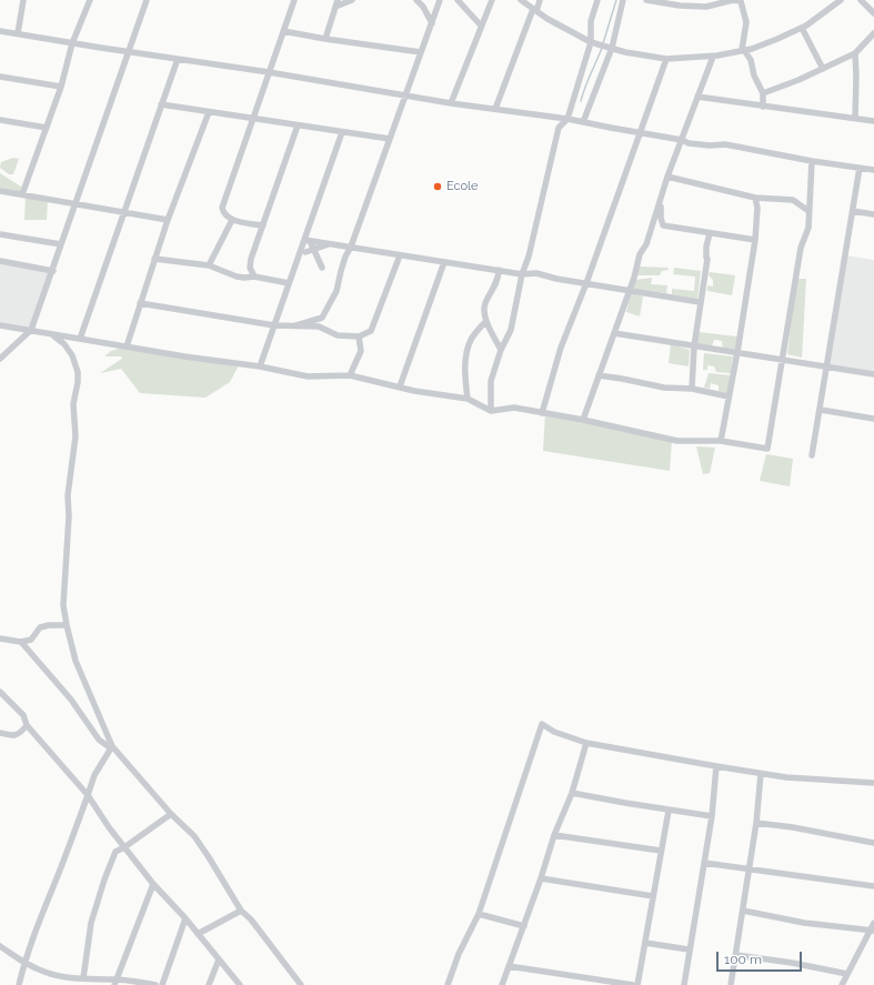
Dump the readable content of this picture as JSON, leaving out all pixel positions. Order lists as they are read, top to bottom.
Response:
{
  "places": ["Ecole"],
  "scale_bar": "100 m"
}
